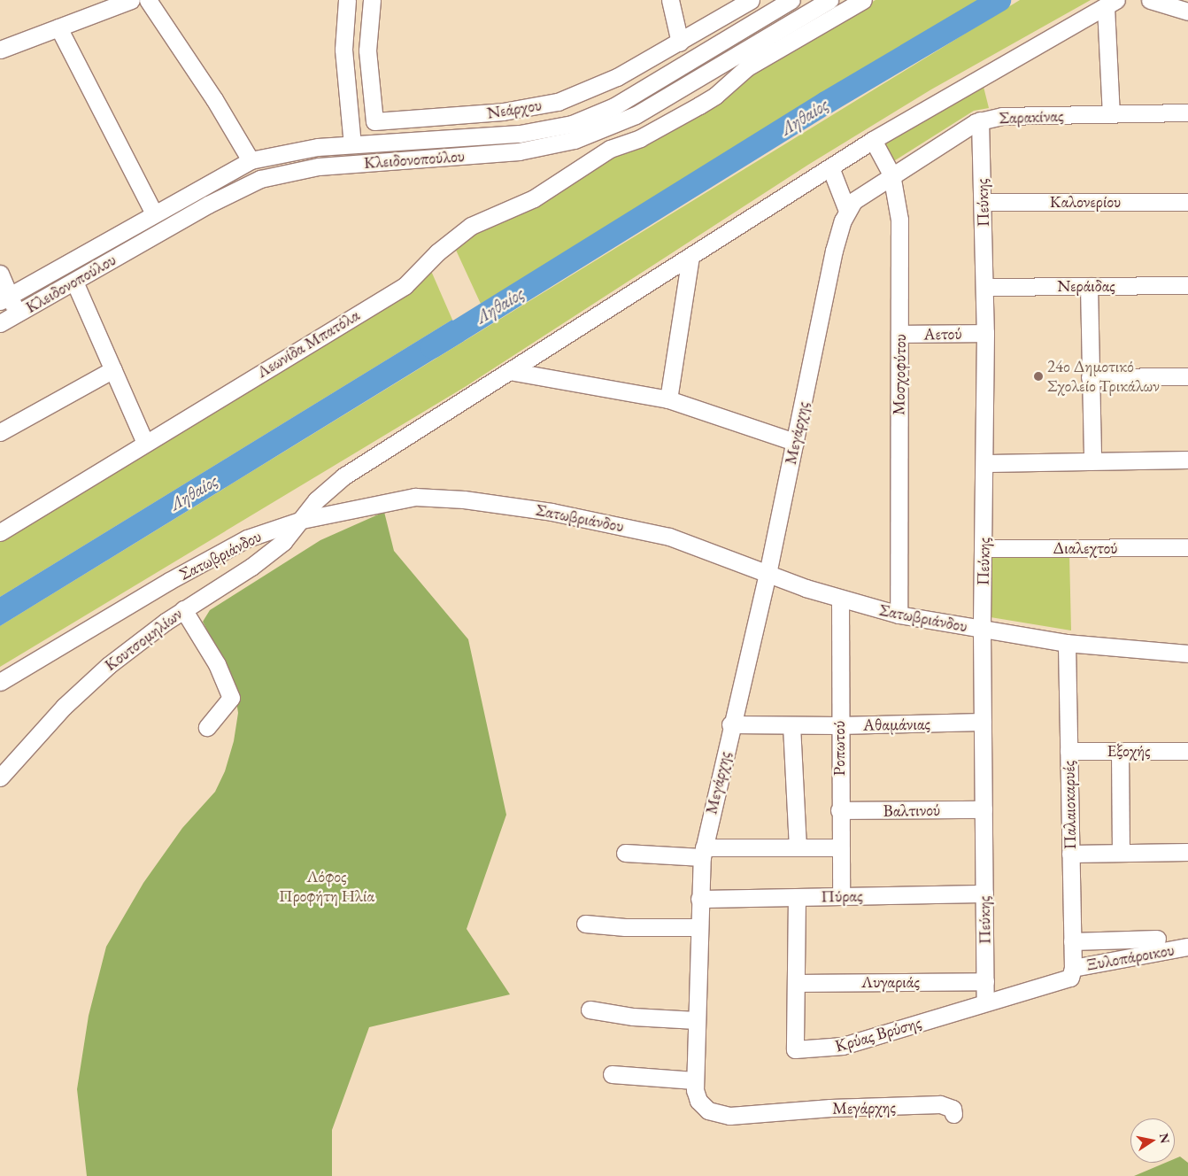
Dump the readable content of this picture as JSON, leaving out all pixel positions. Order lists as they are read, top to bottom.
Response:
{
  "streets": {
    "street": [
      "Νεάρχου",
      "Σαρακίνας",
      "Κλειδονοπούλου",
      "Καλονερίου",
      "Πεύκης",
      "Νεράιδας",
      "Αετού",
      "Λεωνίδα Μπατόλα",
      "Μοσχοφύτου",
      "Μεγάρχης",
      "Σατωβριάνδου",
      "Διαλεχτού",
      "Κουτσομηλίων",
      "Αθαμάνιας",
      "Ροπωτού",
      "Εξοχής",
      "Παλαιοκαρυές",
      "Βαλτινού",
      "Πύρας",
      "Ξυλοπάροικου",
      "Λυγαριάς",
      "Κρύας Βρύσης"
    ]
  },
  "crossings": [
    ["Σαρακίνας", "Πεύκης"],
    ["Σαρακίνας", "Μοσχοφύτου"],
    ["Σαρακίνας", "Μεγάρχης"],
    ["Κλειδονοπούλου", "Λεωνίδα Μπατόλα"],
    ["Καλονερίου", "Πεύκης"],
    ["Πεύκης", "Νεράιδας"],
    ["Πεύκης", "Αετού"],
    ["Πεύκης", "Σατωβριάνδου"],
    ["Πεύκης", "Διαλεχτού"],
    ["Πεύκης", "Αθαμάνιας"],
    ["Πεύκης", "Βαλτινού"],
    ["Πεύκης", "Πύρας"],
    ["Πεύκης", "Λυγαριάς"],
    ["Πεύκης", "Κρύας Βρύσης"],
    ["Αετού", "Μοσχοφύτου"],
    ["Μοσχοφύτου", "Μεγάρχης"],
    ["Μοσχοφύτου", "Σατωβριάνδου"],
    ["Μοσχοφύτου", "Κουτσομηλίων"],
    ["Μεγάρχης", "Σατωβριάνδου"],
    ["Μεγάρχης", "Αθαμάνιας"],
    ["Μεγάρχης", "Πύρας"],
    ["Σατωβριάνδου", "Κουτσομηλίων"],
    ["Σατωβριάνδου", "Ροπωτού"],
    ["Σατωβριάνδου", "Παλαιοκαρυές"],
    ["Αθαμάνιας", "Ροπωτού"],
    ["Ροπωτού", "Βαλτινού"],
    ["Ροπωτού", "Πύρας"],
    ["Εξοχής", "Παλαιοκαρυές"],
    ["Παλαιοκαρυές", "Ξυλοπάροικου"],
    ["Παλαιοκαρυές", "Κρύας Βρύσης"],
    ["Πύρας", "Κρύας Βρύσης"],
    ["Ξυλοπάροικου", "Κρύας Βρύσης"],
    ["Λυγαριάς", "Κρύας Βρύσης"]
  ],
  "water": ["Ληθαίος"],
  "parks": ["Λόφος Προφήτη Ηλία"],
  "places": ["24ο Δημοτικό Σχολείο Τρικάλων"],
  "north": "right"
}
